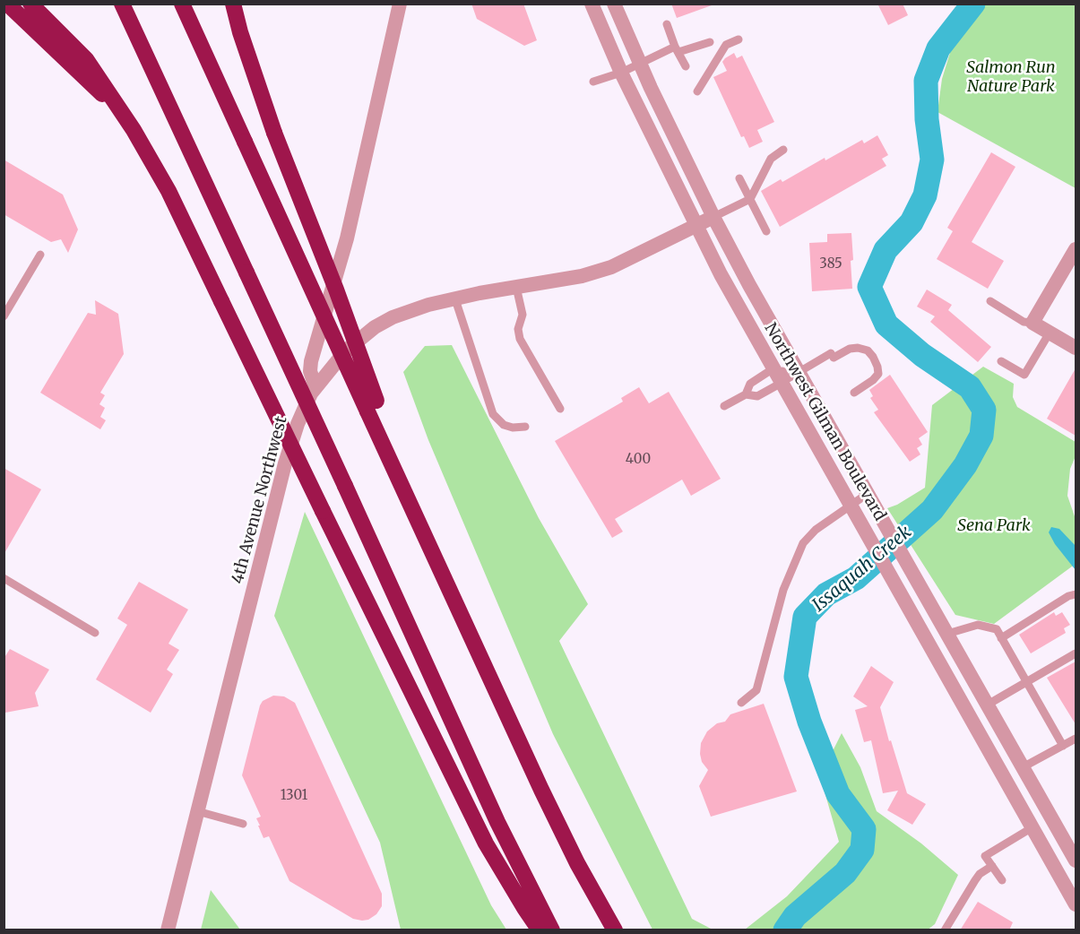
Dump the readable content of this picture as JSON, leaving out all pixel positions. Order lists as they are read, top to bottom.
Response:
{
  "streets": {
    "street": ["Northwest Gilman Boulevard", "4th Avenue Northwest"]
  },
  "crossings": [
    ["Northwest Gilman Boulevard", "4th Avenue Northwest"]
  ],
  "water": ["Issaquah Creek"],
  "parks": ["Salmon Run Nature Park", "Sena Park"],
  "house_numbers": ["385", "400", "1301"]
}
